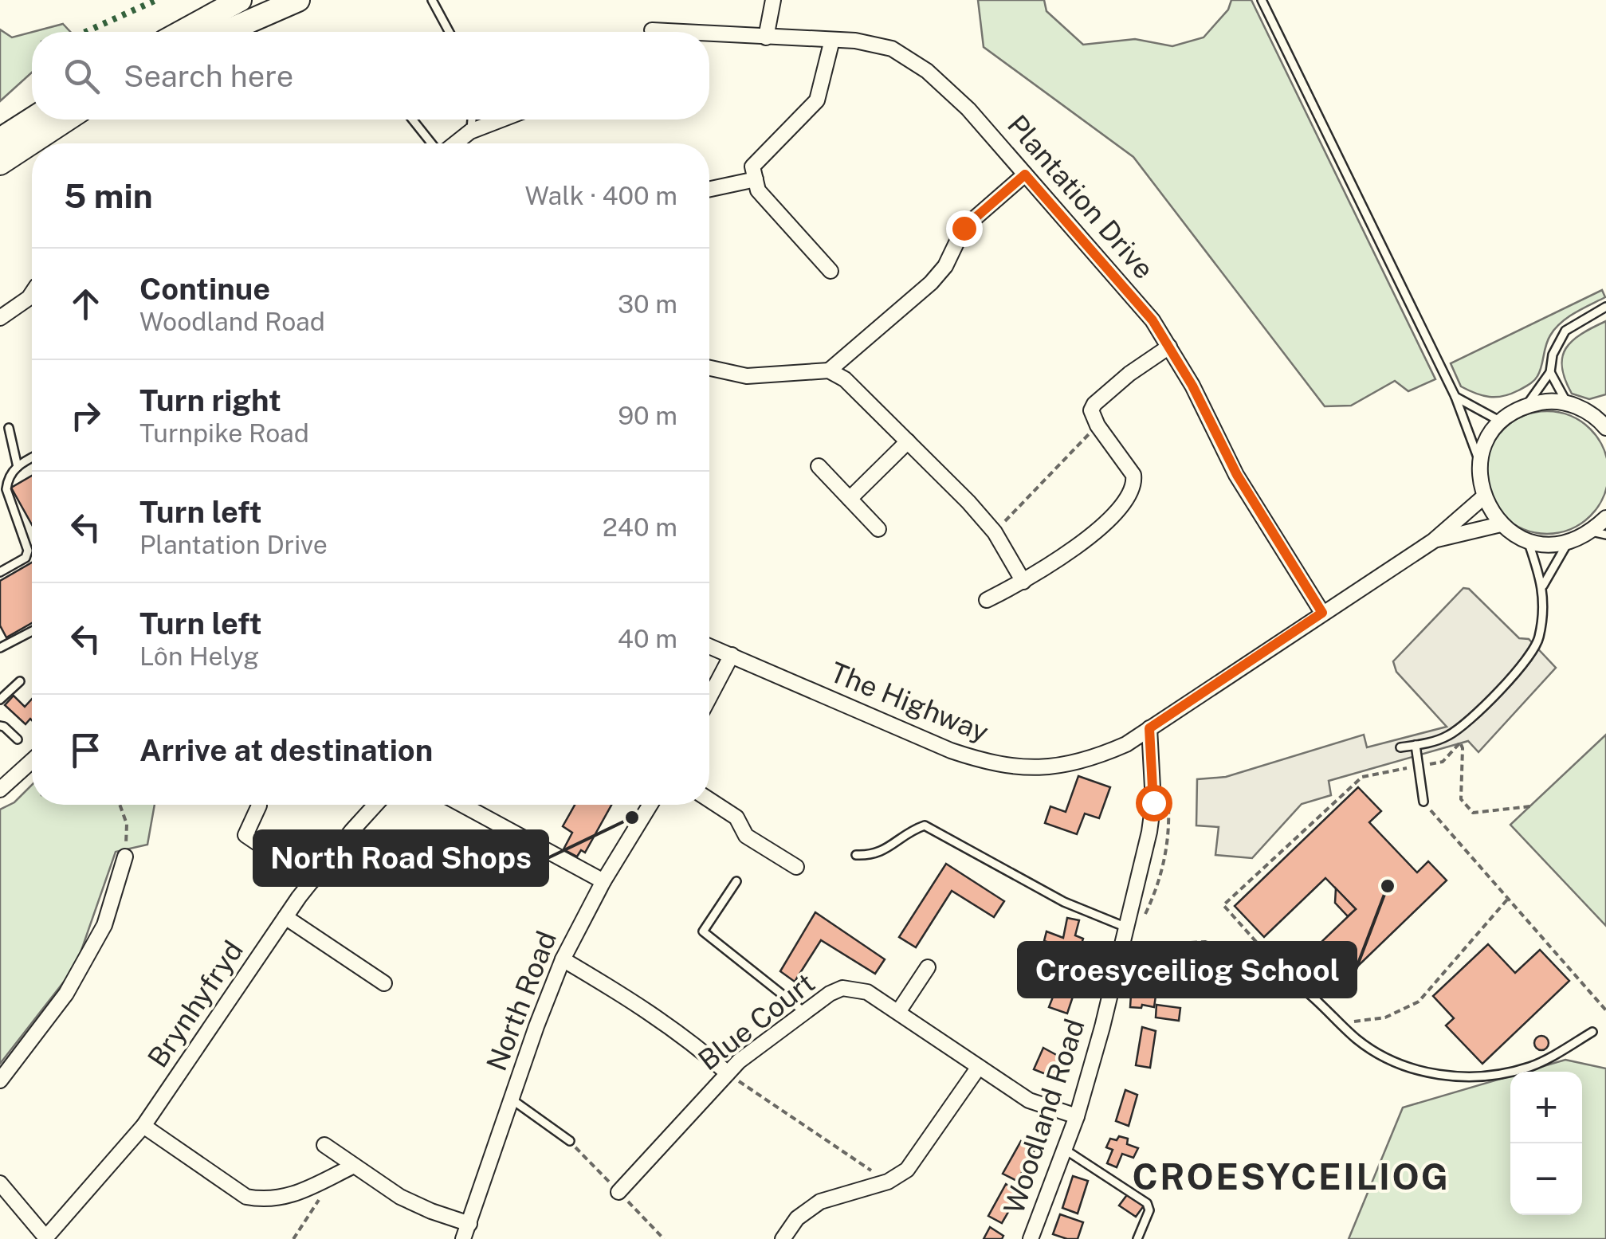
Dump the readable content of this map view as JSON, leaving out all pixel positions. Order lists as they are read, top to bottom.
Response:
{
  "streets": {
    "street": [
      "Plantation Drive",
      "The Highway",
      "North Road",
      "Brynhyfryd",
      "Blue Court",
      "Woodland Road"
    ]
  },
  "crossings": [
    ["Plantation Drive", "The Highway"],
    ["The Highway", "Woodland Road"],
    ["Blue Court", "Woodland Road"]
  ],
  "districts": ["CROESYCEILIOG"],
  "places": ["North Road Shops", "Croesyceiliog School"],
  "page": {
    "search": "Search here",
    "heading": ["5 min", "Walk · 400 m"],
    "list": [
      ["Continue", "Woodland Road", "30 m"],
      ["Turn right", "Turnpike Road", "90 m"],
      ["Turn left", "Plantation Drive", "240 m"],
      ["Turn left", "Lôn Helyg", "40 m"],
      "Arrive at destination"
    ],
    "map_buttons": ["+", "−"]
  }
}
